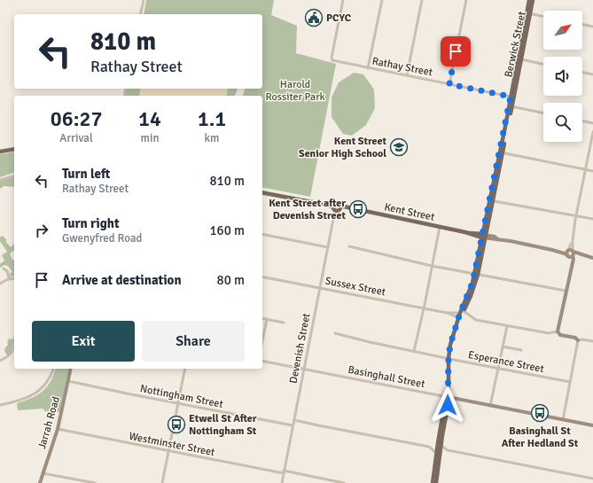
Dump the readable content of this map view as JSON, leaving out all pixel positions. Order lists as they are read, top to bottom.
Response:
{
  "streets": {
    "main road": ["Berwick Street", "Kent Street"],
    "street": [
      "Rathay Street",
      "Sussex Street",
      "Devenish Street",
      "Esperance Street",
      "Basinghall Street",
      "Nottingham Street",
      "Jarrah Road",
      "Westminster Street"
    ]
  },
  "crossings": [
    ["Berwick Street", "Rathay Street"],
    ["Berwick Street", "Kent Street"],
    ["Berwick Street", "Sussex Street"],
    ["Berwick Street", "Esperance Street"],
    ["Berwick Street", "Basinghall Street"],
    ["Kent Street", "Devenish Street"],
    ["Sussex Street", "Devenish Street"],
    ["Devenish Street", "Basinghall Street"],
    ["Devenish Street", "Nottingham Street"],
    ["Devenish Street", "Westminster Street"],
    ["Nottingham Street", "Jarrah Road"],
    ["Jarrah Road", "Westminster Street"]
  ],
  "parks": ["Harold Rossiter Park"],
  "places": {
    "public building": ["PCYC"],
    "school or university": ["Kent Street Senior High School"],
    "bus stop": ["Kent Street after Devenish Street", "Basinghall St After Hedland St", "Etwell St After Nottingham St"]
  },
  "north": "top right",
  "page": {
    "turn": ["810 m", "Rathay Street"],
    "eta": [
      "06:27",
      "Arrival",
      "14",
      "min",
      "1.1",
      "km"
    ],
    "list": [
      {
        "name": "Turn left",
        "note": "Rathay Street",
        "value": "810 m"
      },
      {
        "name": "Turn right",
        "note": "Gwenyfred Road",
        "value": "160 m"
      },
      {
        "name": "Arrive at destination",
        "value": "80 m"
      }
    ],
    "buttons": ["Exit", "Share"]
  }
}
